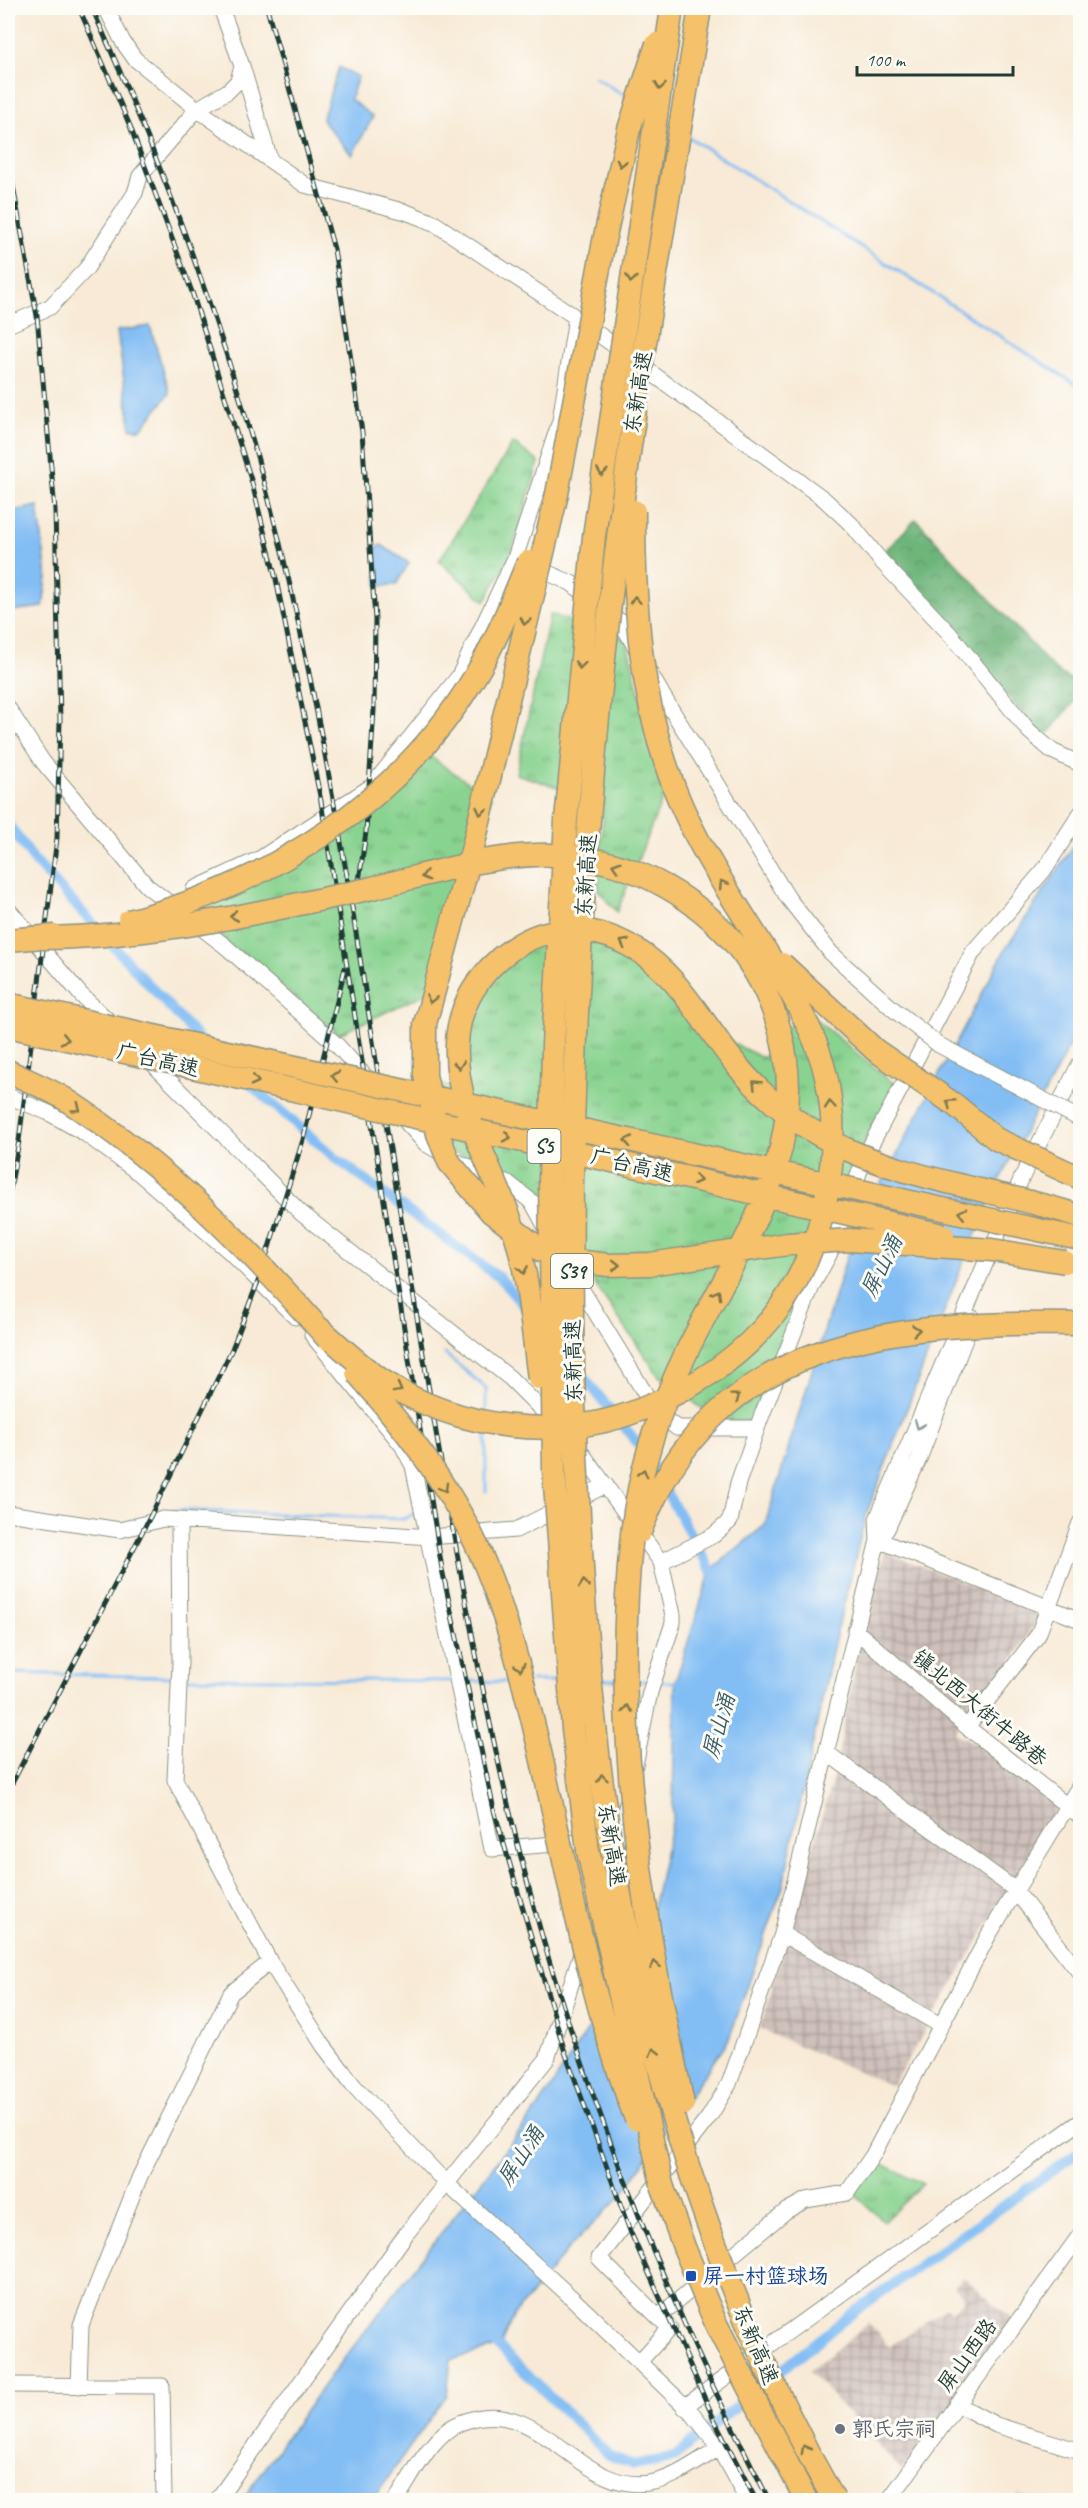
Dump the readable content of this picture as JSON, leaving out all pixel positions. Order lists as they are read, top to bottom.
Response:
{
  "streets": {
    "highway": [
      "东新高速",
      "广台高速",
      "S5",
      "S39"
    ],
    "street": ["镇北西大街牛路巷", "屏山西路"]
  },
  "water": ["屏山涌"],
  "places": {
    "transit": ["屏一村篮球场"],
    "other": ["郭氏宗祠"]
  },
  "scale_bar": "100 m"
}
